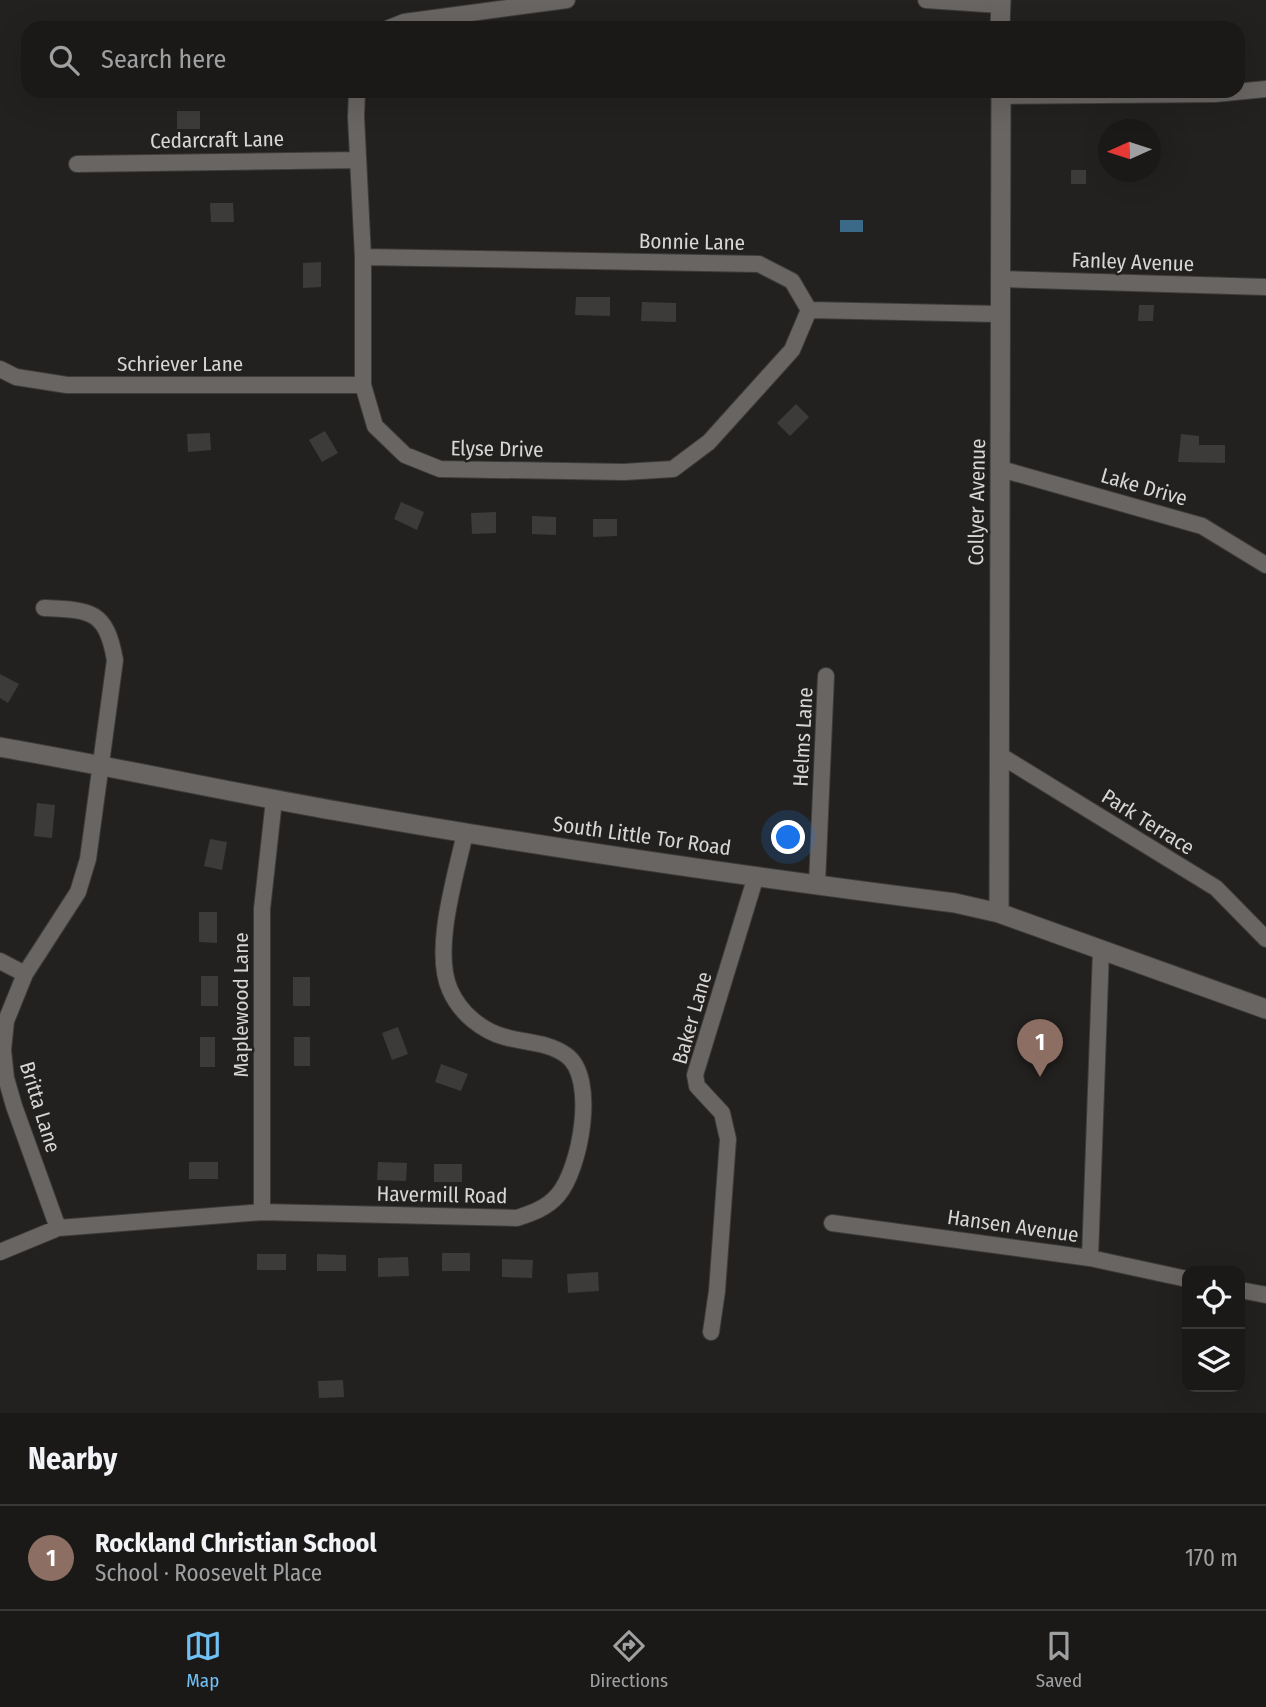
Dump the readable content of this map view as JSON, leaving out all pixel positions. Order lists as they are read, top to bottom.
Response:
{
  "streets": {
    "street": [
      "Cedarcraft Lane",
      "Bonnie Lane",
      "Fanley Avenue",
      "Schriever Lane",
      "Elyse Drive",
      "Lake Drive",
      "Collyer Avenue",
      "Helms Lane",
      "Park Terrace",
      "South Little Tor Road",
      "Maplewood Lane",
      "Baker Lane",
      "Britta Lane",
      "Havermill Road",
      "Hansen Avenue"
    ]
  },
  "crossings": [
    ["Cedarcraft Lane", "Elyse Drive"],
    ["Bonnie Lane", "Elyse Drive"],
    ["Fanley Avenue", "Collyer Avenue"],
    ["Schriever Lane", "Elyse Drive"],
    ["Lake Drive", "Collyer Avenue"],
    ["Collyer Avenue", "Park Terrace"],
    ["Collyer Avenue", "South Little Tor Road"],
    ["Helms Lane", "South Little Tor Road"],
    ["South Little Tor Road", "Maplewood Lane"],
    ["South Little Tor Road", "Baker Lane"],
    ["South Little Tor Road", "Britta Lane"],
    ["South Little Tor Road", "Havermill Road"],
    ["Maplewood Lane", "Havermill Road"],
    ["Britta Lane", "Havermill Road"]
  ],
  "north": "left",
  "page": {
    "search": "Search here",
    "pins": "1",
    "heading": "Nearby",
    "list": [
      {
        "mark": "1",
        "name": "Rockland Christian School",
        "note": "School · Roosevelt Place",
        "value": "170 m"
      }
    ],
    "nav": ["Map", "Directions", "Saved"]
  }
}
